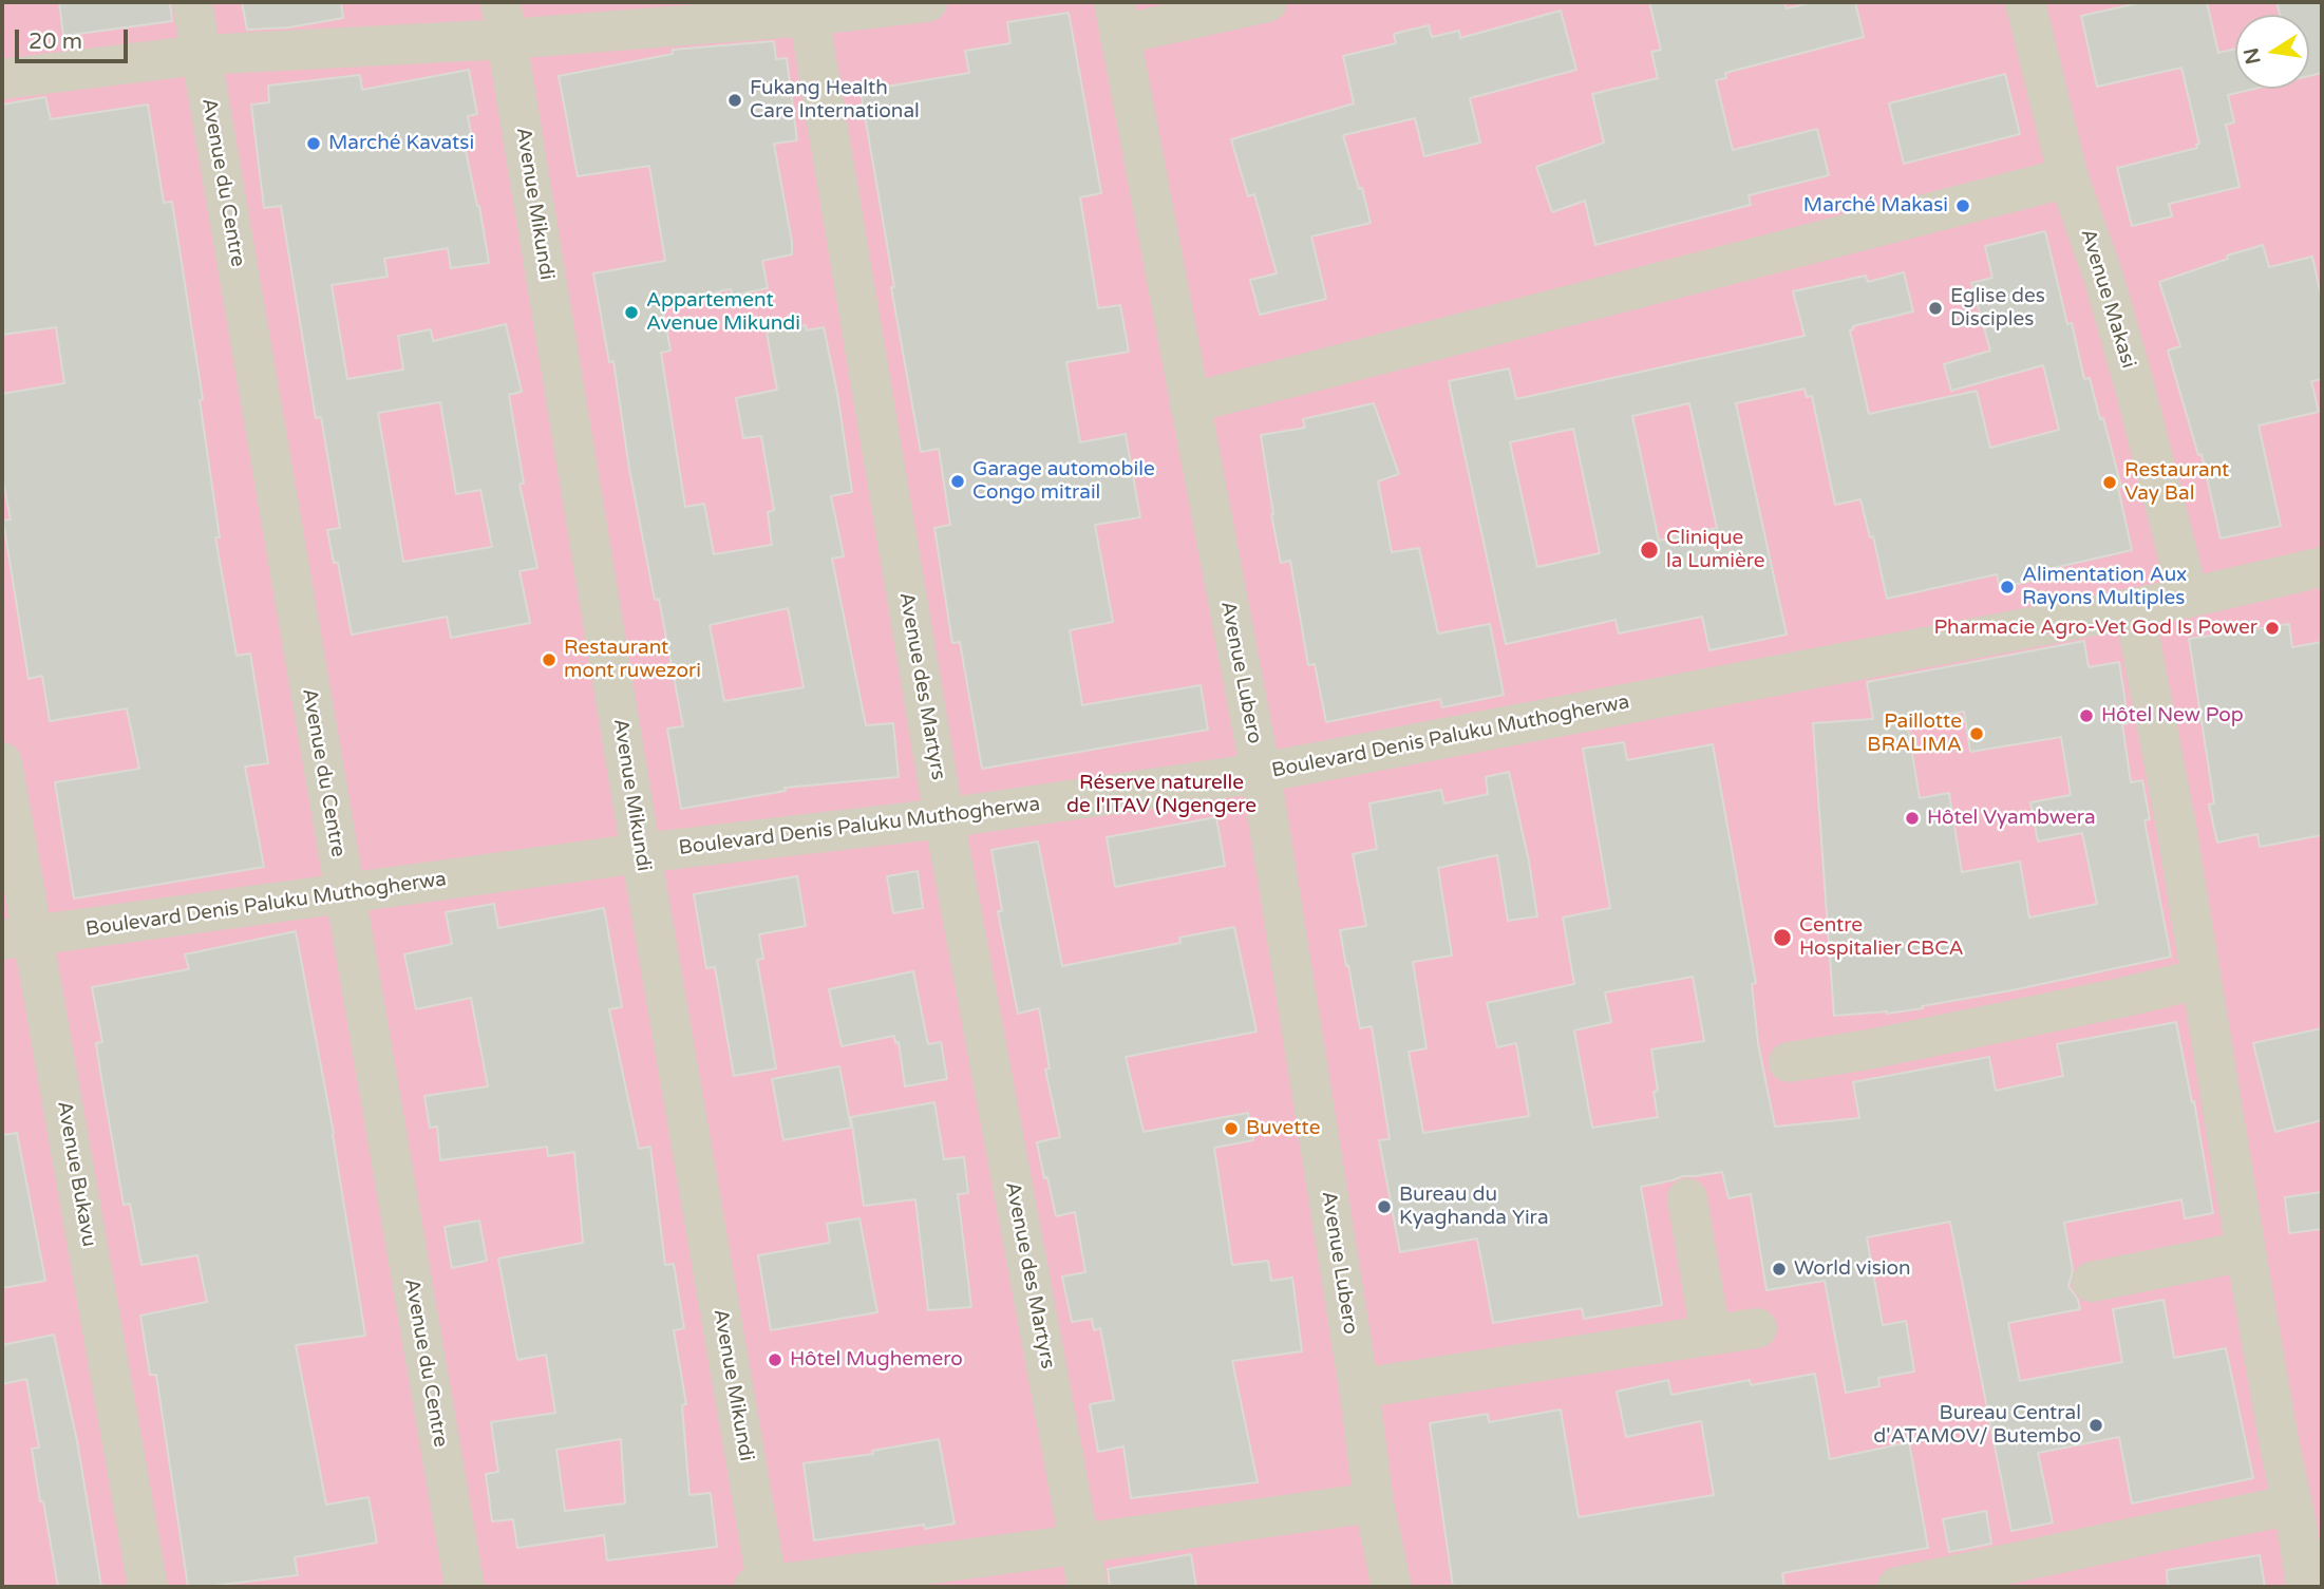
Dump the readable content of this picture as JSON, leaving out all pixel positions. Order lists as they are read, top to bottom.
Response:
{
  "streets": {
    "street": [
      "Avenue du Centre",
      "Avenue Mikundi",
      "Avenue Makasi",
      "Avenue Lubero",
      "Avenue des Martyrs",
      "Boulevard Denis Paluku Muthogherwa",
      "Avenue Bukavu"
    ]
  },
  "crossings": [
    ["Avenue du Centre", "Boulevard Denis Paluku Muthogherwa"],
    ["Avenue Mikundi", "Boulevard Denis Paluku Muthogherwa"],
    ["Avenue Makasi", "Boulevard Denis Paluku Muthogherwa"],
    ["Avenue Lubero", "Boulevard Denis Paluku Muthogherwa"],
    ["Avenue des Martyrs", "Boulevard Denis Paluku Muthogherwa"],
    ["Boulevard Denis Paluku Muthogherwa", "Avenue Bukavu"]
  ],
  "parks": ["Réserve naturelle de l'ITAV (Ngengere"],
  "places": [
    "Fukang Health Care International",
    "Marché Kavatsi",
    "Marché Makasi",
    "Eglise des Disciples",
    "Appartement Avenue Mikundi",
    "Garage automobile Congo mitrail",
    "Restaurant Vay Bal",
    "Clinique la Lumière",
    "Alimentation Aux Rayons Multiples",
    "Pharmacie Agro-Vet God Is Power",
    "Restaurant mont ruwezori",
    "Hôtel New Pop",
    "Paillotte BRALIMA",
    "Hôtel Vyambwera",
    "Centre Hospitalier CBCA",
    "Buvette",
    "Bureau du Kyaghanda Yira",
    "World vision",
    "Hôtel Mughemero",
    "Bureau Central d'ATAMOV/ Butembo"
  ],
  "scale_bar": "20 m",
  "north": "left"
}
